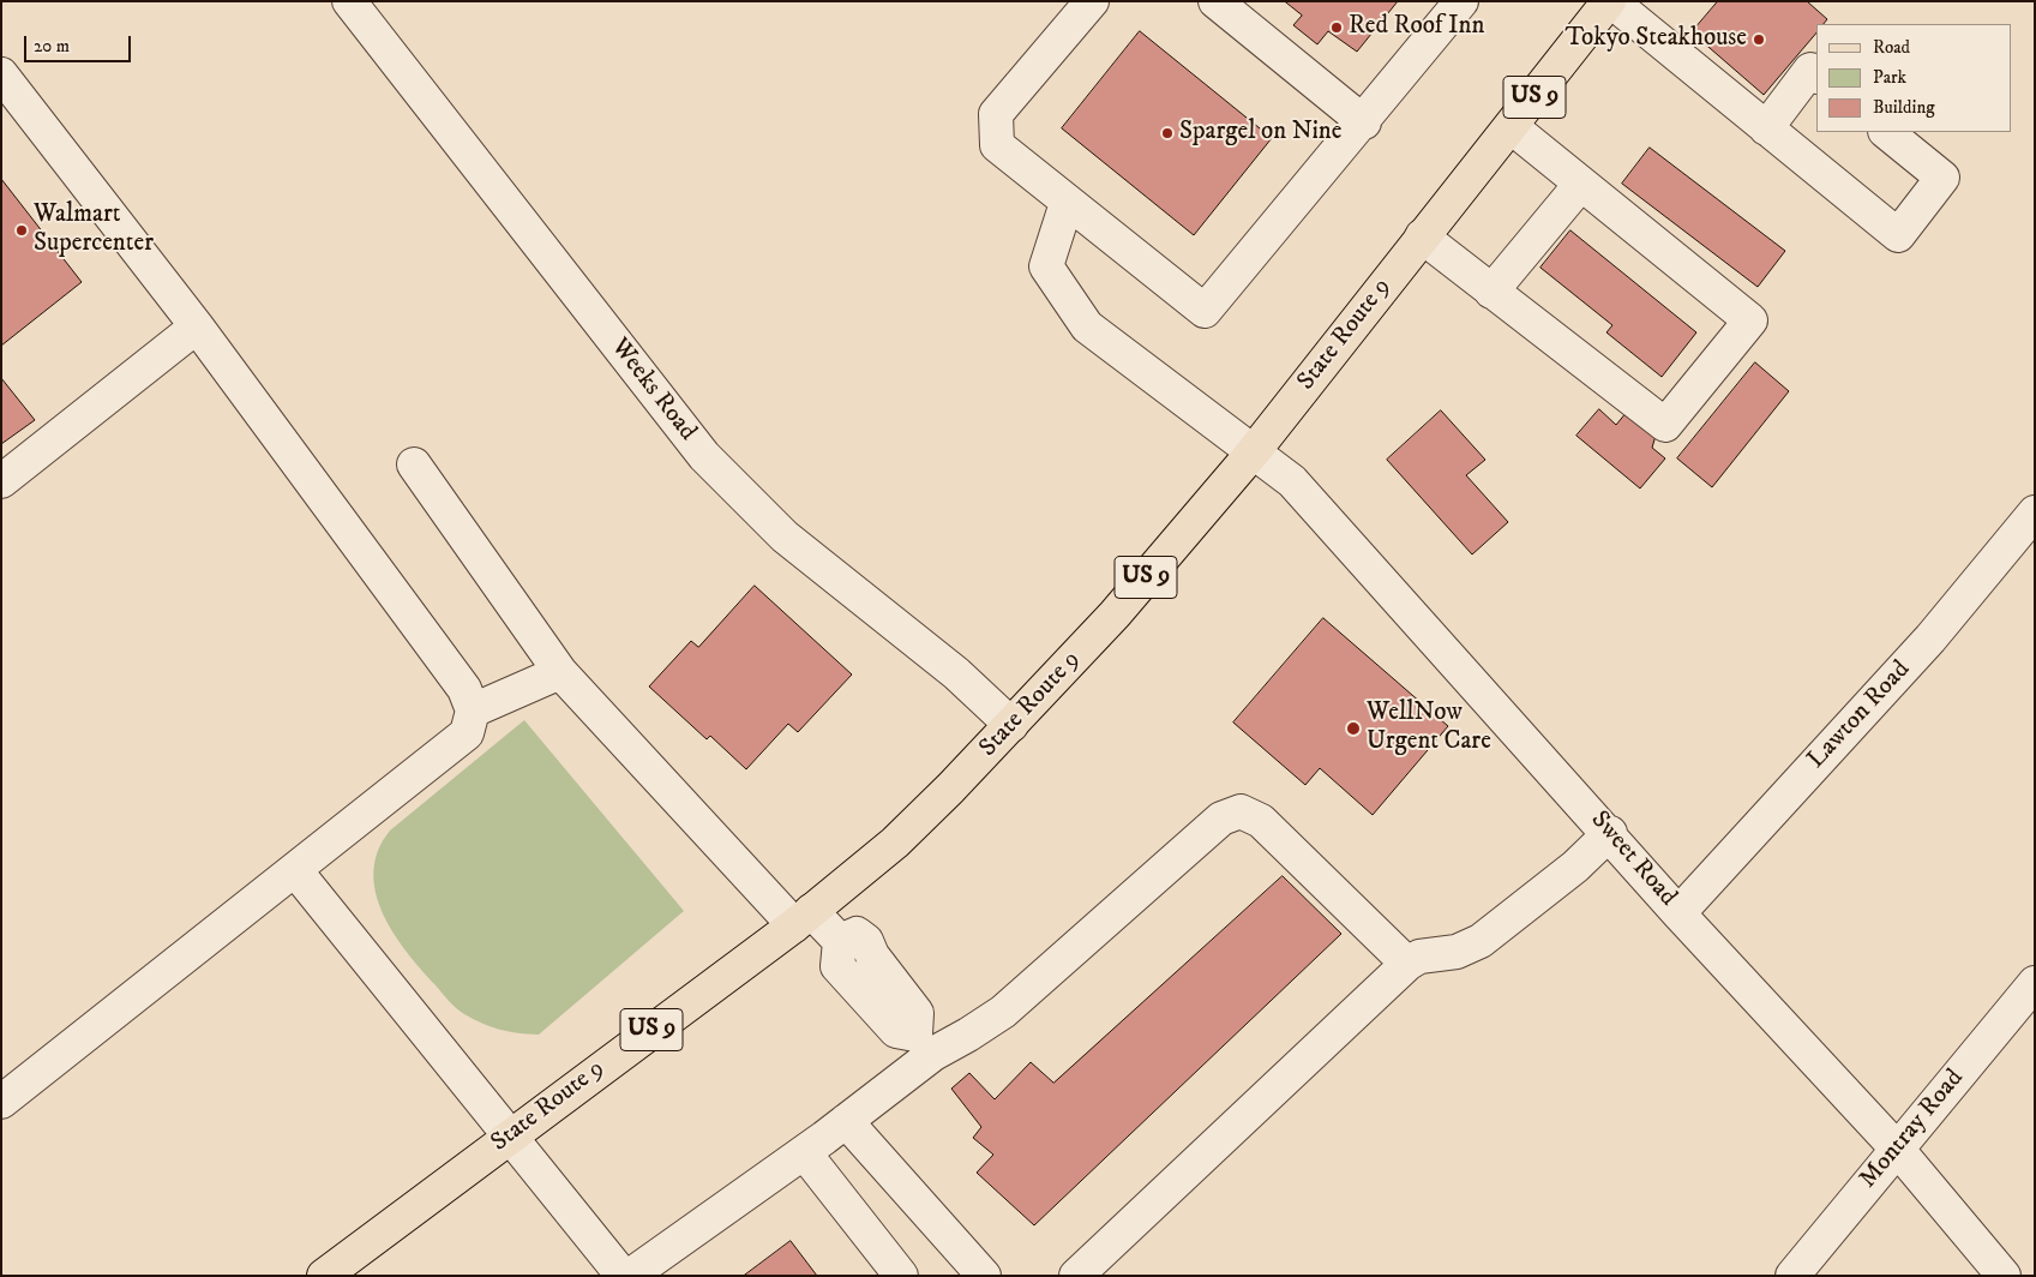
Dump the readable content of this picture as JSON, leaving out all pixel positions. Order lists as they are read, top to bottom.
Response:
{
  "streets": {
    "main road": ["US 9", "State Route 9"],
    "street": [
      "Weeks Road",
      "Lawton Road",
      "Sweet Road",
      "Montray Road"
    ]
  },
  "crossings": [
    ["State Route 9", "Weeks Road"],
    ["State Route 9", "Sweet Road"],
    ["Lawton Road", "Sweet Road"],
    ["Sweet Road", "Montray Road"]
  ],
  "places": [
    "Red Roof Inn",
    "Tokyo Steakhouse",
    "Spargel on Nine",
    "Walmart Supercenter",
    "WellNow Urgent Care"
  ],
  "legend": ["Road", "Park", "Building"],
  "scale_bar": "20 m"
}
